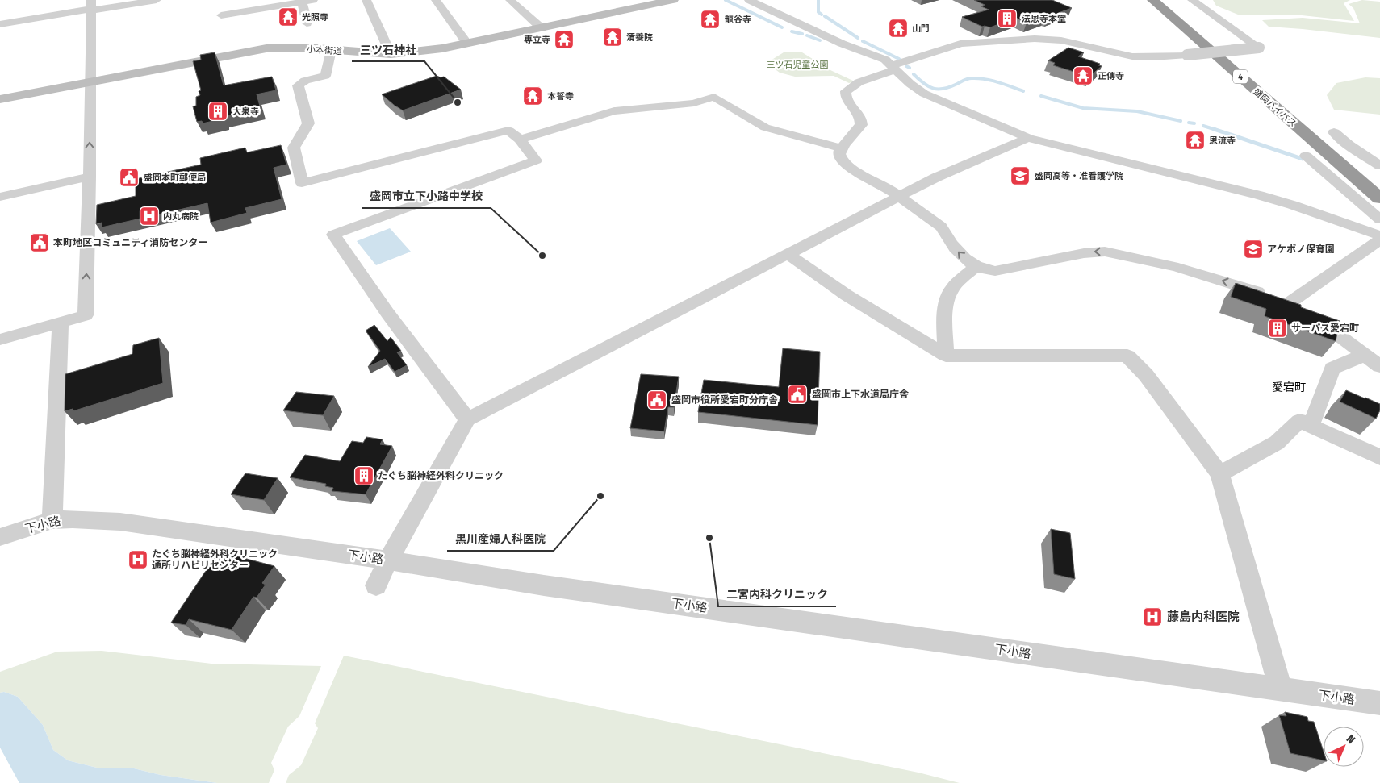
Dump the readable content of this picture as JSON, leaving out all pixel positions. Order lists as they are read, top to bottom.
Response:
{
  "streets": {
    "highway": ["4", "盛岡バイパス"],
    "street": ["小本街道", "下小路"]
  },
  "districts": ["愛宕町"],
  "parks": ["三ツ石児童公園"],
  "places": {
    "temple": [
      "光照寺",
      "龍谷寺",
      "山門",
      "清養院",
      "専立寺",
      "正傳寺",
      "本誓寺",
      "恩流寺"
    ],
    "building": [
      "法恩寺本堂",
      "大泉寺",
      "サーパス愛宕町",
      "たぐち脳神経外科クリニック"
    ],
    "other": [
      "三ツ石神社",
      "盛岡市立下小路中学校",
      "黒川産婦人科医院",
      "二宮内科クリニック"
    ],
    "school or university": ["盛岡高等・准看護学院", "アケボノ保育園"],
    "public building": [
      "盛岡本町郵便局",
      "本町地区コミュニティ消防センター",
      "盛岡市上下水道局庁舎",
      "盛岡市役所愛宕町分庁舎"
    ],
    "hospital": ["内丸病院", "たぐち脳神経外科クリニック 通所リハビリセンター", "藤島内科医院"]
  },
  "north": "top right"
}
